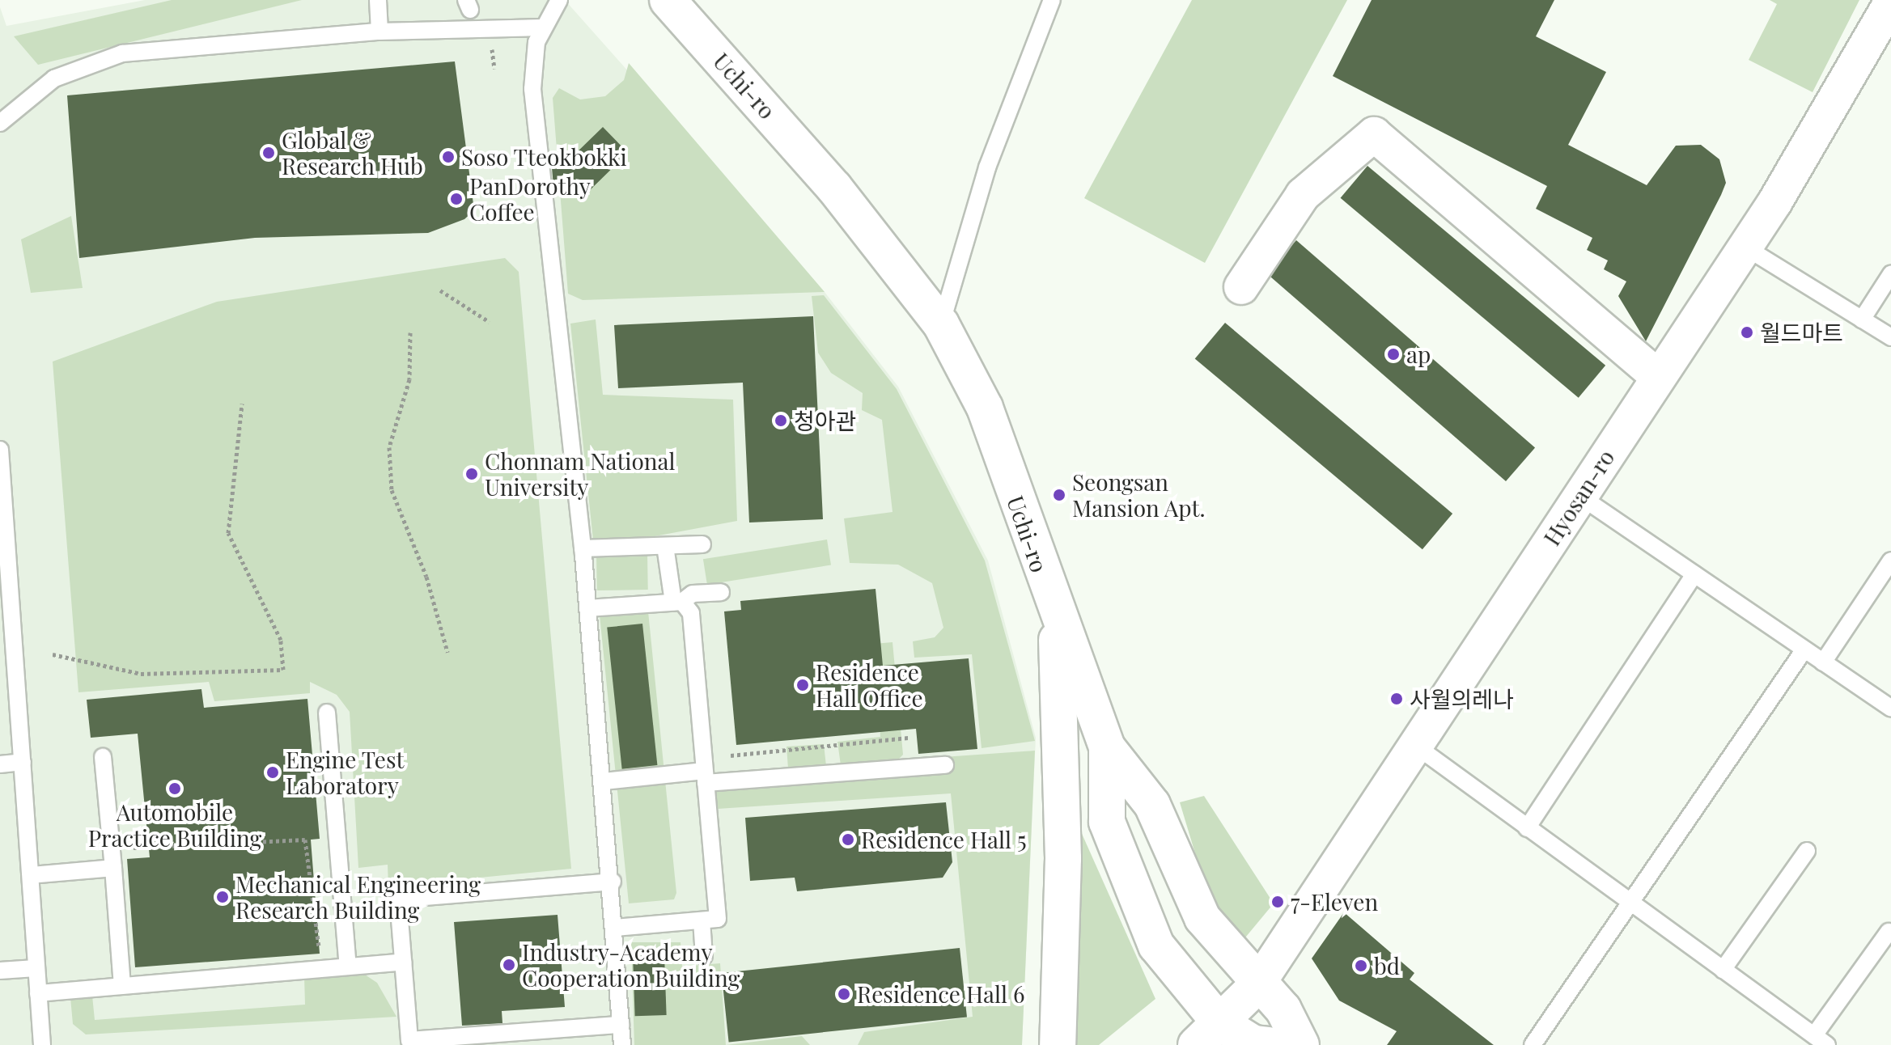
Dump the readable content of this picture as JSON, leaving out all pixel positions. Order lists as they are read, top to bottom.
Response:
{
  "streets": {
    "main road": ["Uchi-ro"],
    "street": ["Hyosan-ro"]
  },
  "crossings": [
    ["Uchi-ro", "Hyosan-ro"]
  ],
  "places": [
    "Global & Research Hub",
    "Soso Tteokbokki",
    "PanDorothy Coffee",
    "월드마트",
    "ap",
    "청아관",
    "Chonnam National University",
    "Seongsan Mansion Apt.",
    "Residence Hall Office",
    "사월의레나",
    "Engine Test Laboratory",
    "Automobile Practice Building",
    "Residence Hall 5",
    "Mechanical Engineering Research Building",
    "7-Eleven",
    "Industry-Academy Cooperation Building",
    "bd",
    "Residence Hall 6"
  ]
}
